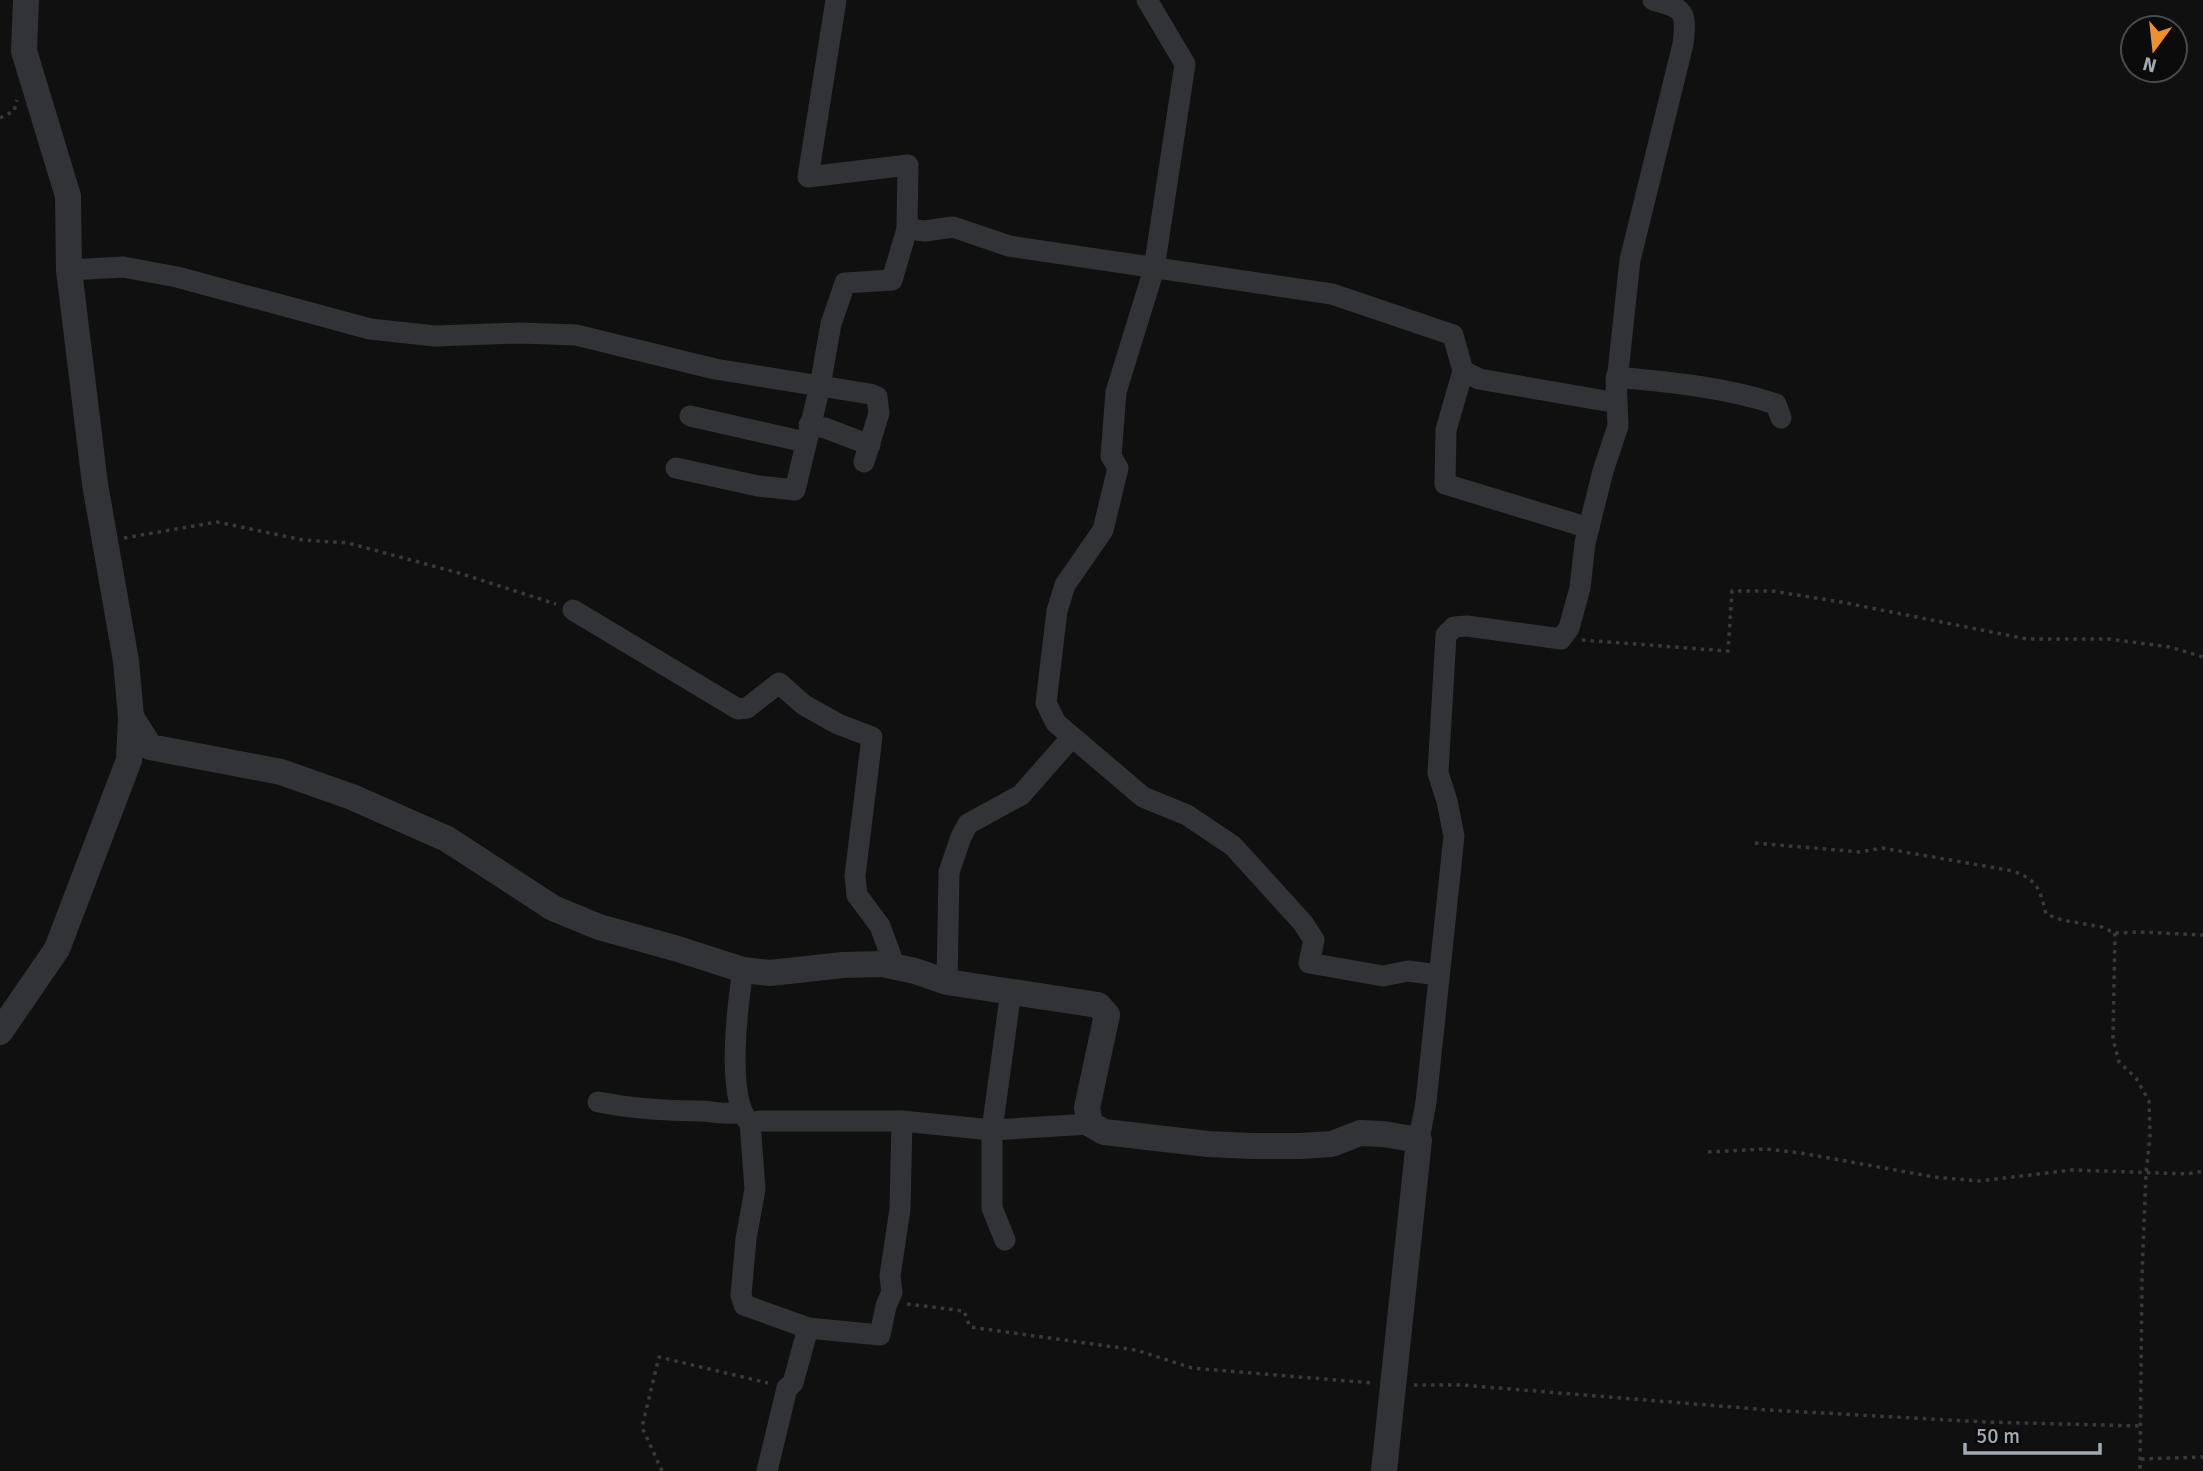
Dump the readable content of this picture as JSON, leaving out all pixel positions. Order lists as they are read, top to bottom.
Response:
{
  "scale_bar": "50 m",
  "north": "bottom"
}
